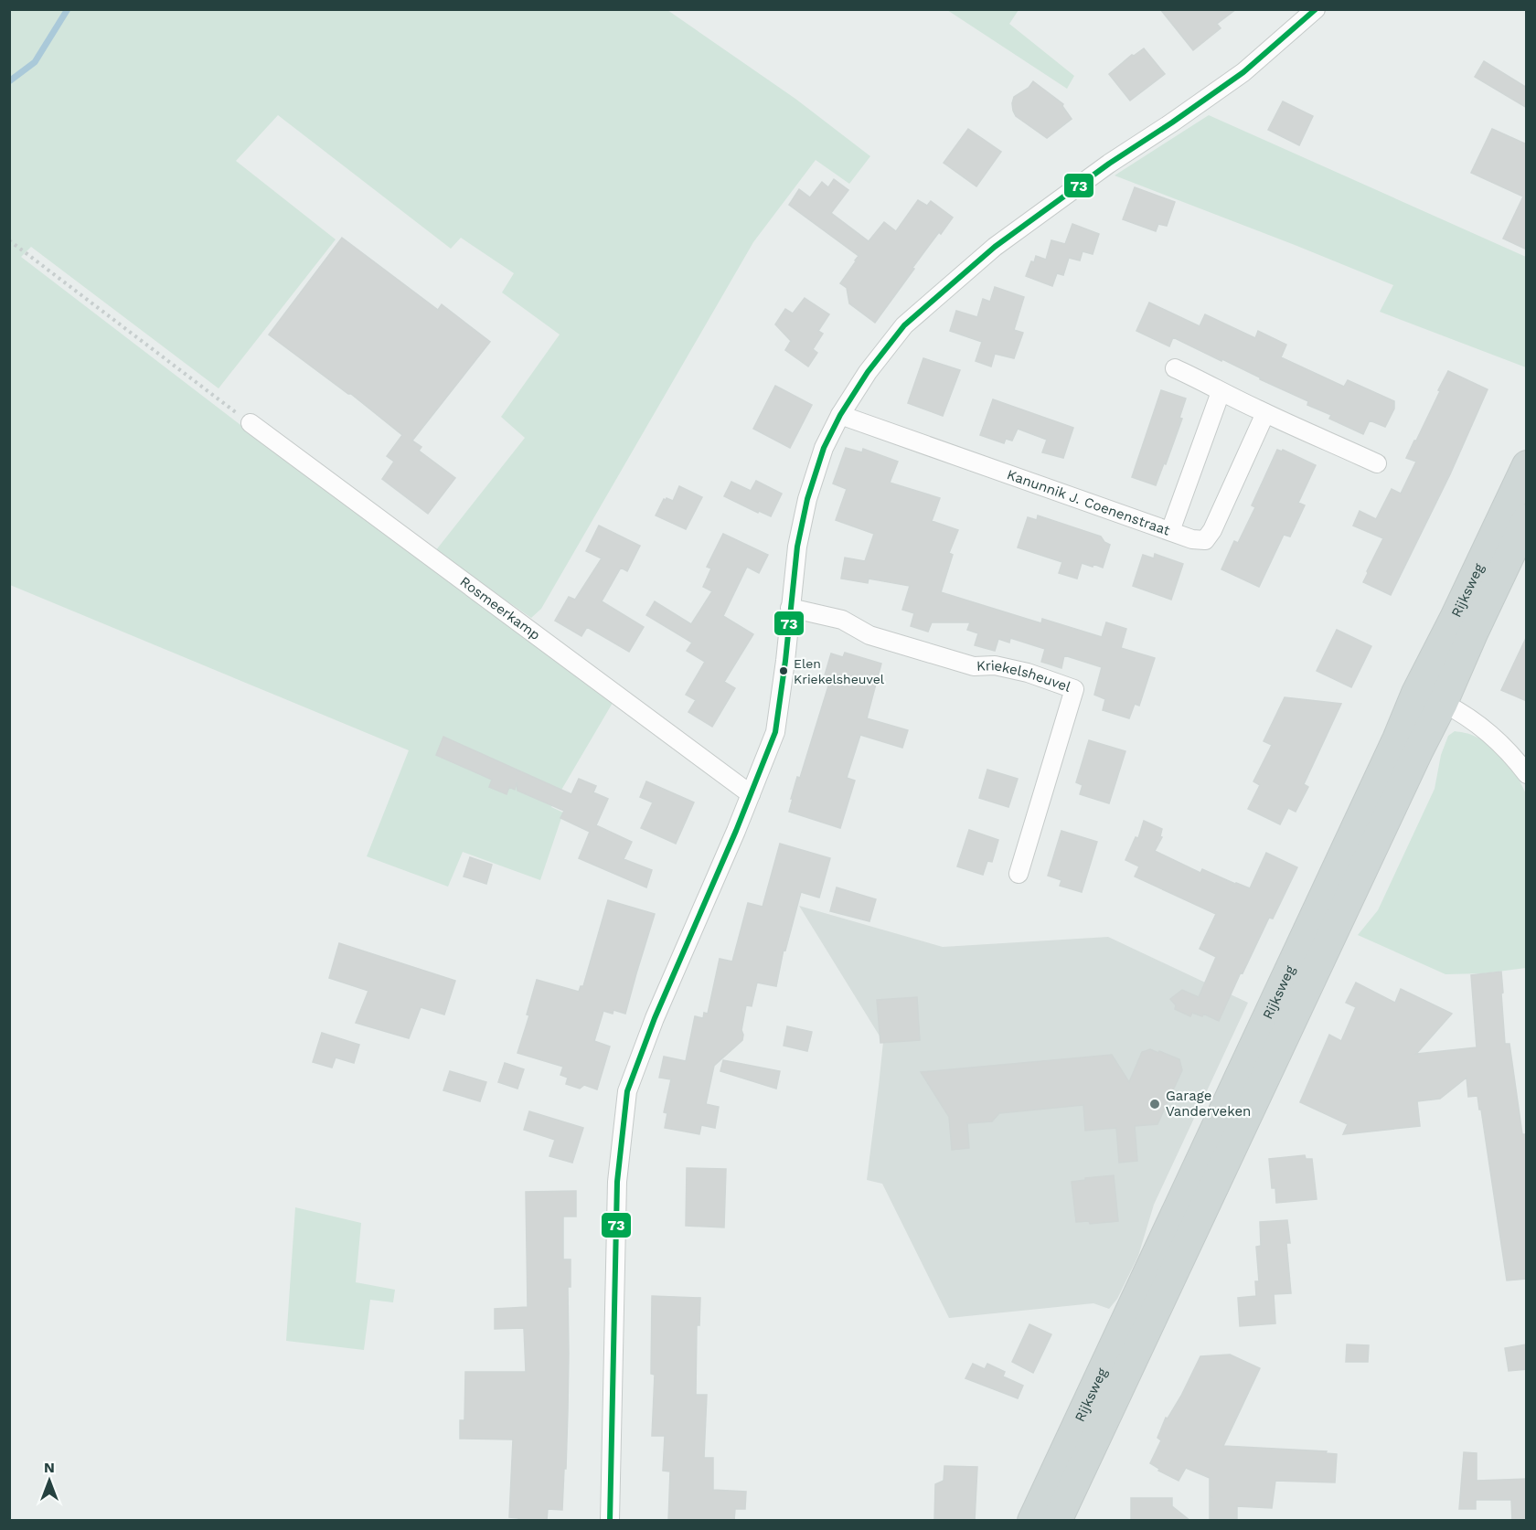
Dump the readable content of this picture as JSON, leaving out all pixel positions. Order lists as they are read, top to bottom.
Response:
{
  "streets": {
    "main road": ["Rijksweg"],
    "street": ["Kanunnik J. Coenenstraat", "Rosmeerkamp", "Kriekelsheuvel"]
  },
  "places": ["Elen Kriekelsheuvel", "Garage Vanderveken"],
  "lines": ["transit line 73"],
  "north": "top"
}
